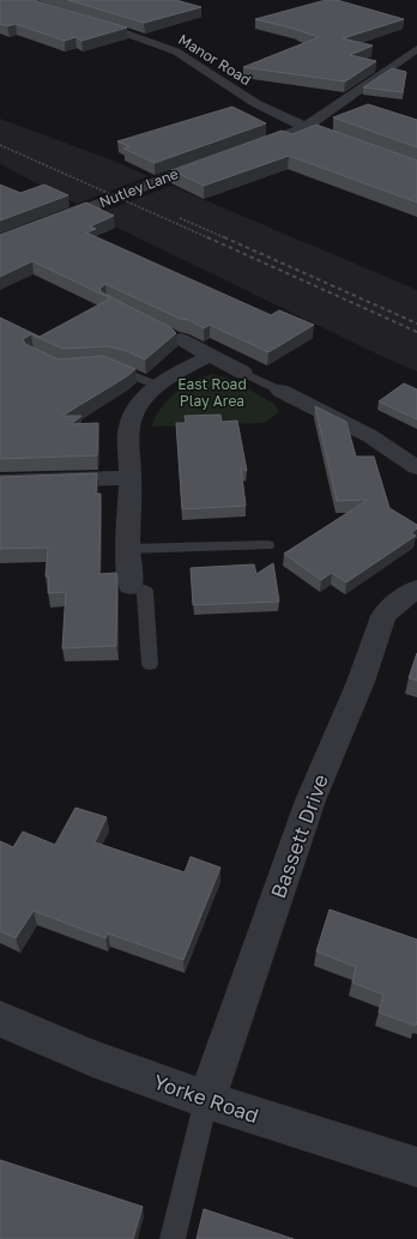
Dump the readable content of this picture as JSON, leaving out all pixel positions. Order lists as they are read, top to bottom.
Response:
{
  "streets": {
    "street": [
      "Manor Road",
      "Nutley Lane",
      "Bassett Drive",
      "Yorke Road"
    ]
  },
  "crossings": [
    ["Bassett Drive", "Yorke Road"]
  ],
  "parks": ["East Road Play Area"]
}
